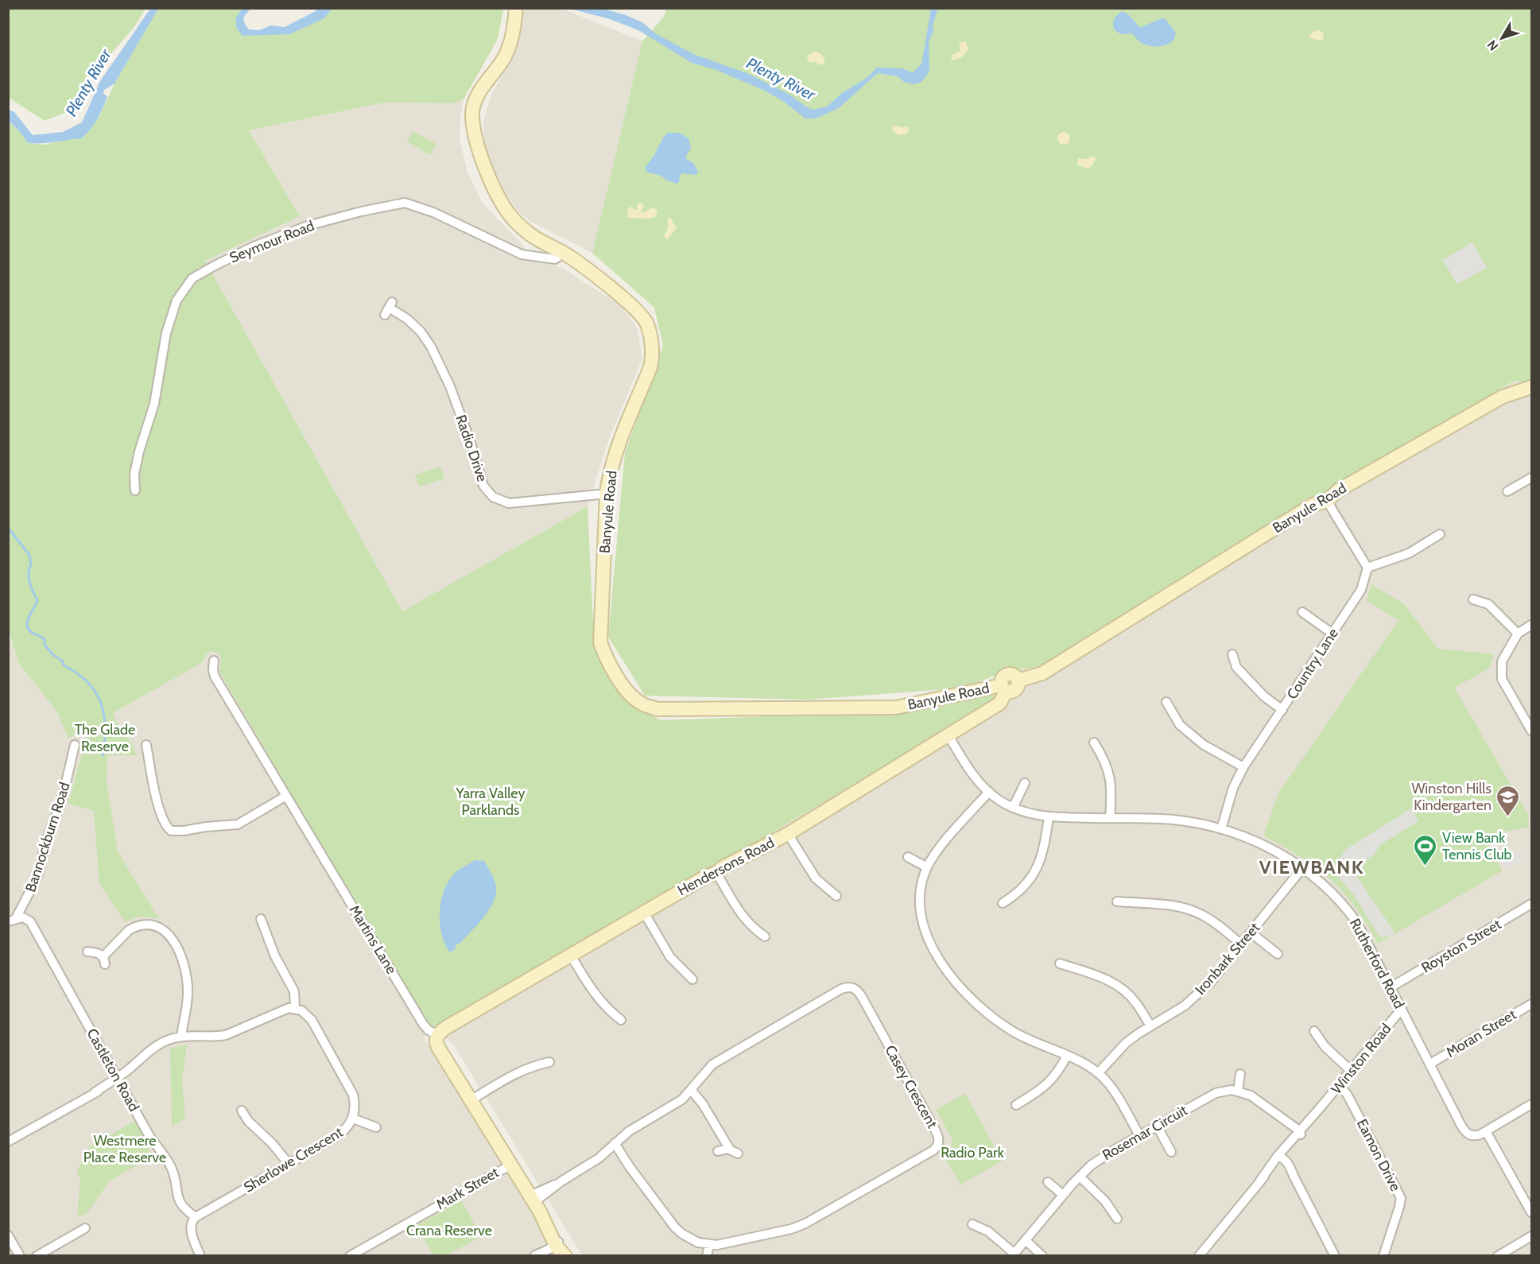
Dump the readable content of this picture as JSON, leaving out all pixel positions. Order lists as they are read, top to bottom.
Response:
{
  "streets": {
    "street": [
      "Seymour Road",
      "Radio Drive",
      "Banyule Road",
      "Country Lane",
      "Bannockburn Road",
      "Hendersons Road",
      "Martins Lane",
      "Royston Street",
      "Ironbark Street",
      "Rutherford Road",
      "Moran Street",
      "Winston Road",
      "Castleton Road",
      "Casey Crescent",
      "Rosemar Circuit",
      "Eamon Drive",
      "Sherlowe Crescent",
      "Mark Street"
    ]
  },
  "crossings": [
    ["Seymour Road", "Banyule Road"],
    ["Radio Drive", "Banyule Road"],
    ["Banyule Road", "Hendersons Road"],
    ["Country Lane", "Rutherford Road"],
    ["Bannockburn Road", "Castleton Road"],
    ["Hendersons Road", "Martins Lane"],
    ["Hendersons Road", "Rutherford Road"],
    ["Royston Street", "Rutherford Road"],
    ["Ironbark Street", "Rutherford Road"],
    ["Rutherford Road", "Moran Street"],
    ["Rutherford Road", "Winston Road"],
    ["Winston Road", "Eamon Drive"],
    ["Castleton Road", "Sherlowe Crescent"]
  ],
  "districts": ["VIEWBANK"],
  "water": ["Plenty River"],
  "parks": [
    "The Glade Reserve",
    "Yarra Valley Parklands",
    "Westmere Place Reserve",
    "Radio Park",
    "Crana Reserve"
  ],
  "places": {
    "school or university": ["Winston Hills Kindergarten"],
    "sports": ["View Bank Tennis Club"]
  },
  "north": "bottom left"
}
